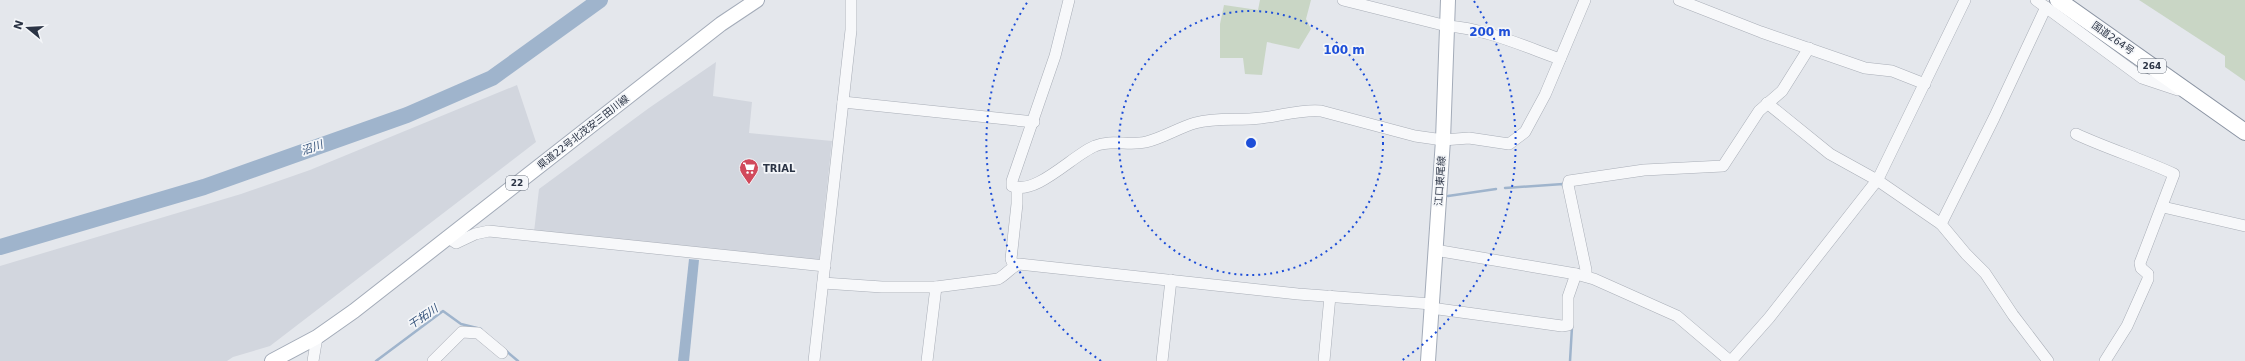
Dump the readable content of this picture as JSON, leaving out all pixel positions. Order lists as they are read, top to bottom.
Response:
{
  "streets": {
    "highway": ["国道264号", "264"],
    "main road": ["県道22号北茂安三田川線", "江口東尾線", "22"]
  },
  "water": ["沼川", "干拓川"],
  "places": {
    "supermarket": ["TRIAL"]
  },
  "north": "left",
  "rings": ["200 m", "100 m"]
}
